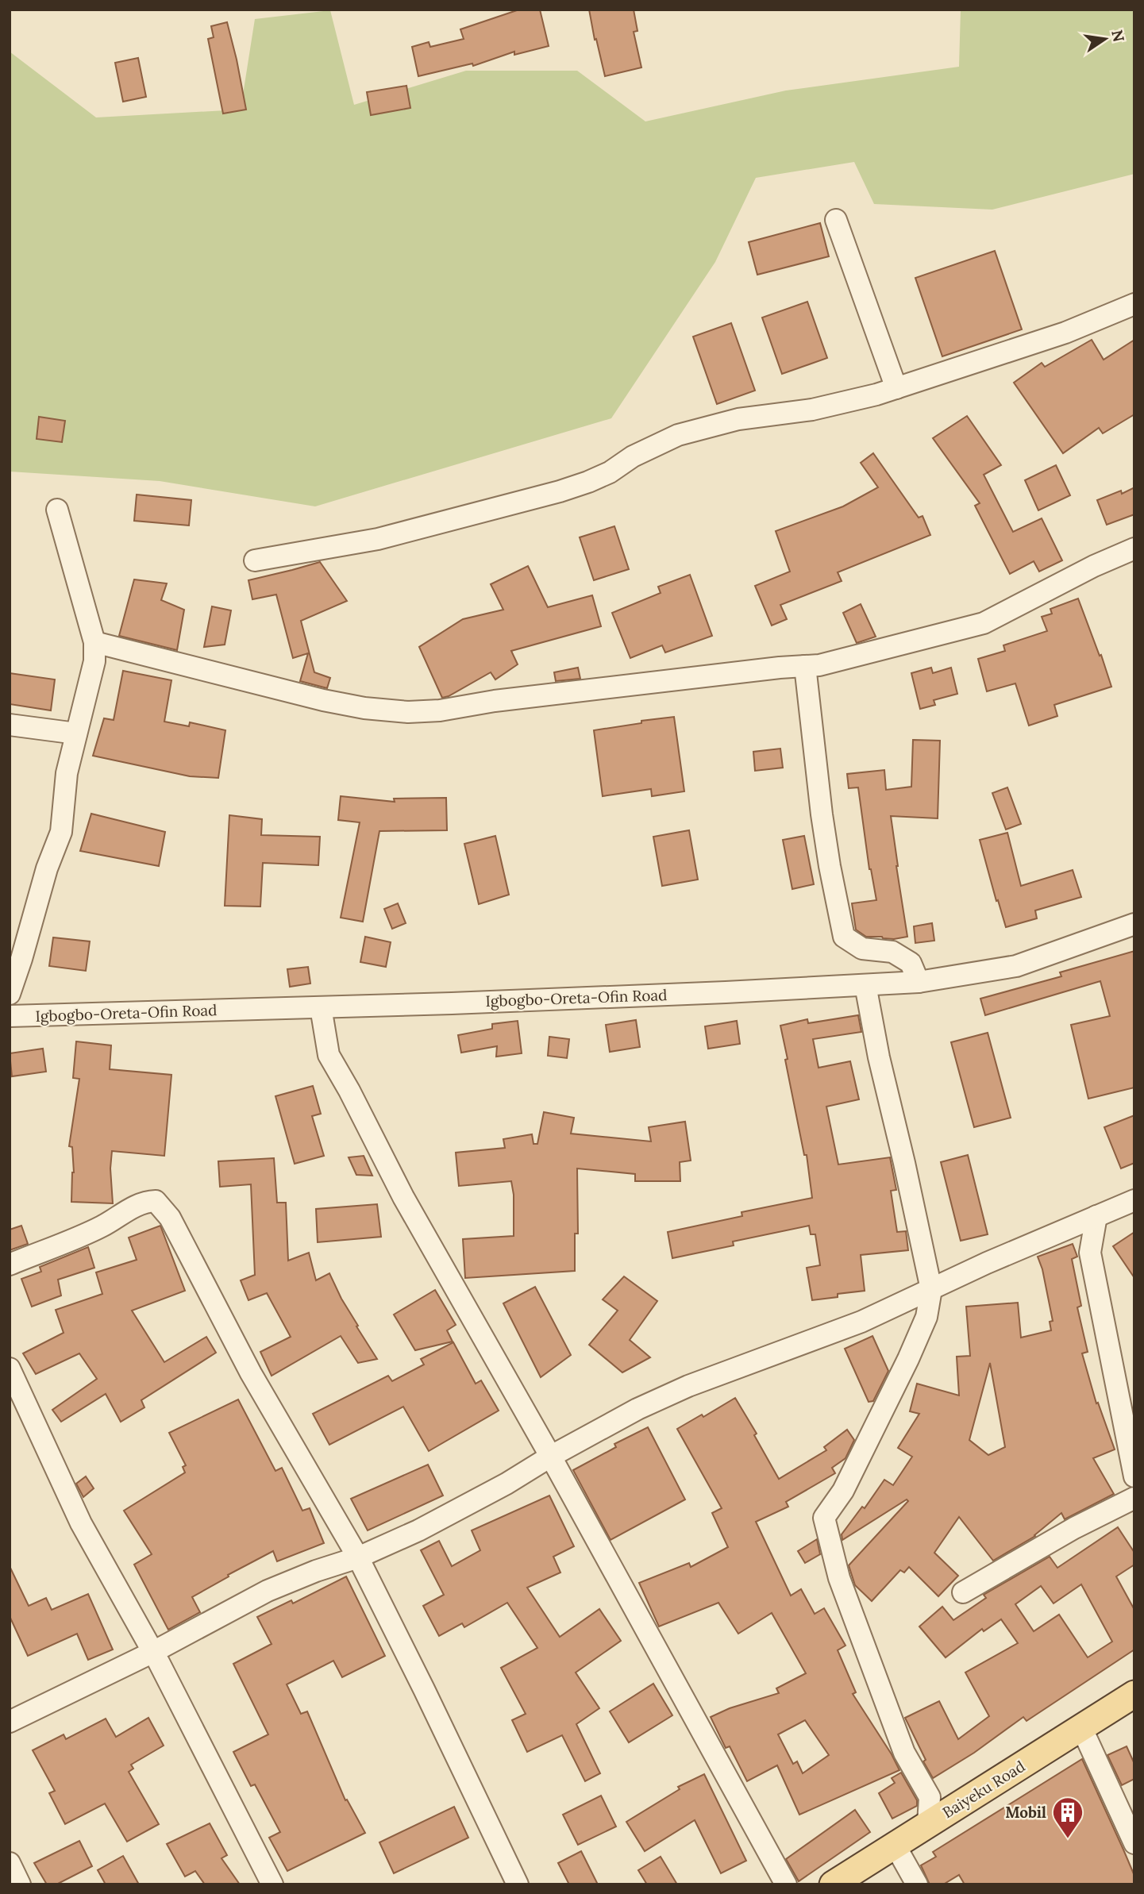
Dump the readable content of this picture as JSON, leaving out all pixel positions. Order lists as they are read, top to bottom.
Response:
{
  "streets": {
    "main road": ["Baiyeku Road"],
    "street": ["Igbogbo-Oreta-Ofin Road"]
  },
  "places": {
    "building": ["Mobil"]
  },
  "north": "right"
}
